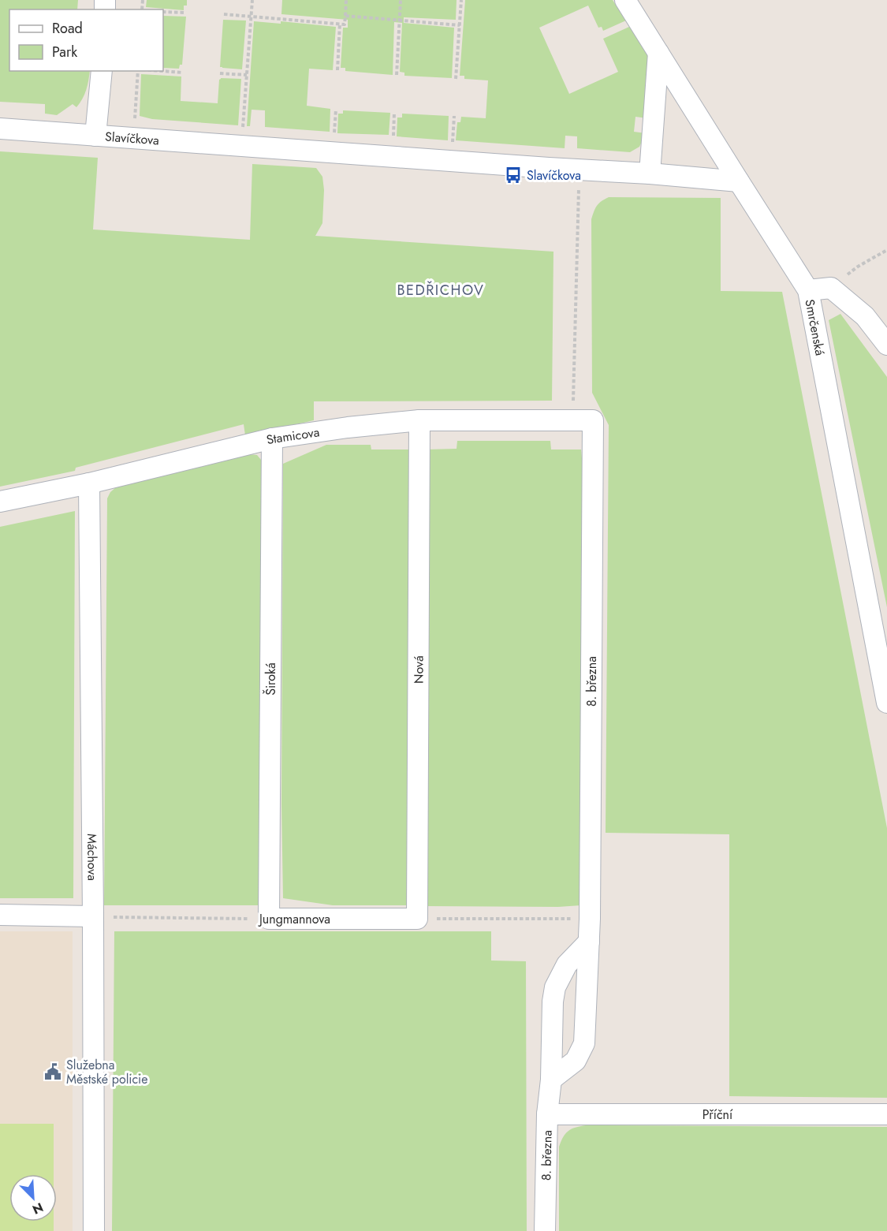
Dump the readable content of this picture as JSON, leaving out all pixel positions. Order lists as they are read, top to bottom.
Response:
{
  "streets": {
    "street": [
      "Slavíčkova",
      "Smrčenská",
      "Stamicova",
      "Nová",
      "Široká",
      "8. března",
      "Máchova",
      "Jungmannova",
      "Příční"
    ]
  },
  "crossings": [
    ["Slavíčkova", "Smrčenská"],
    ["Stamicova", "Nová"],
    ["Stamicova", "Široká"],
    ["Stamicova", "8. března"],
    ["Stamicova", "Máchova"],
    ["Nová", "Jungmannova"],
    ["Široká", "Jungmannova"],
    ["8. března", "Příční"],
    ["Máchova", "Jungmannova"]
  ],
  "districts": ["BEDŘICHOV"],
  "places": {
    "bus stop": ["Slavíčkova"],
    "public building": ["Služebna Městské policie"]
  },
  "legend": ["Road", "Park"],
  "north": "bottom right"
}
